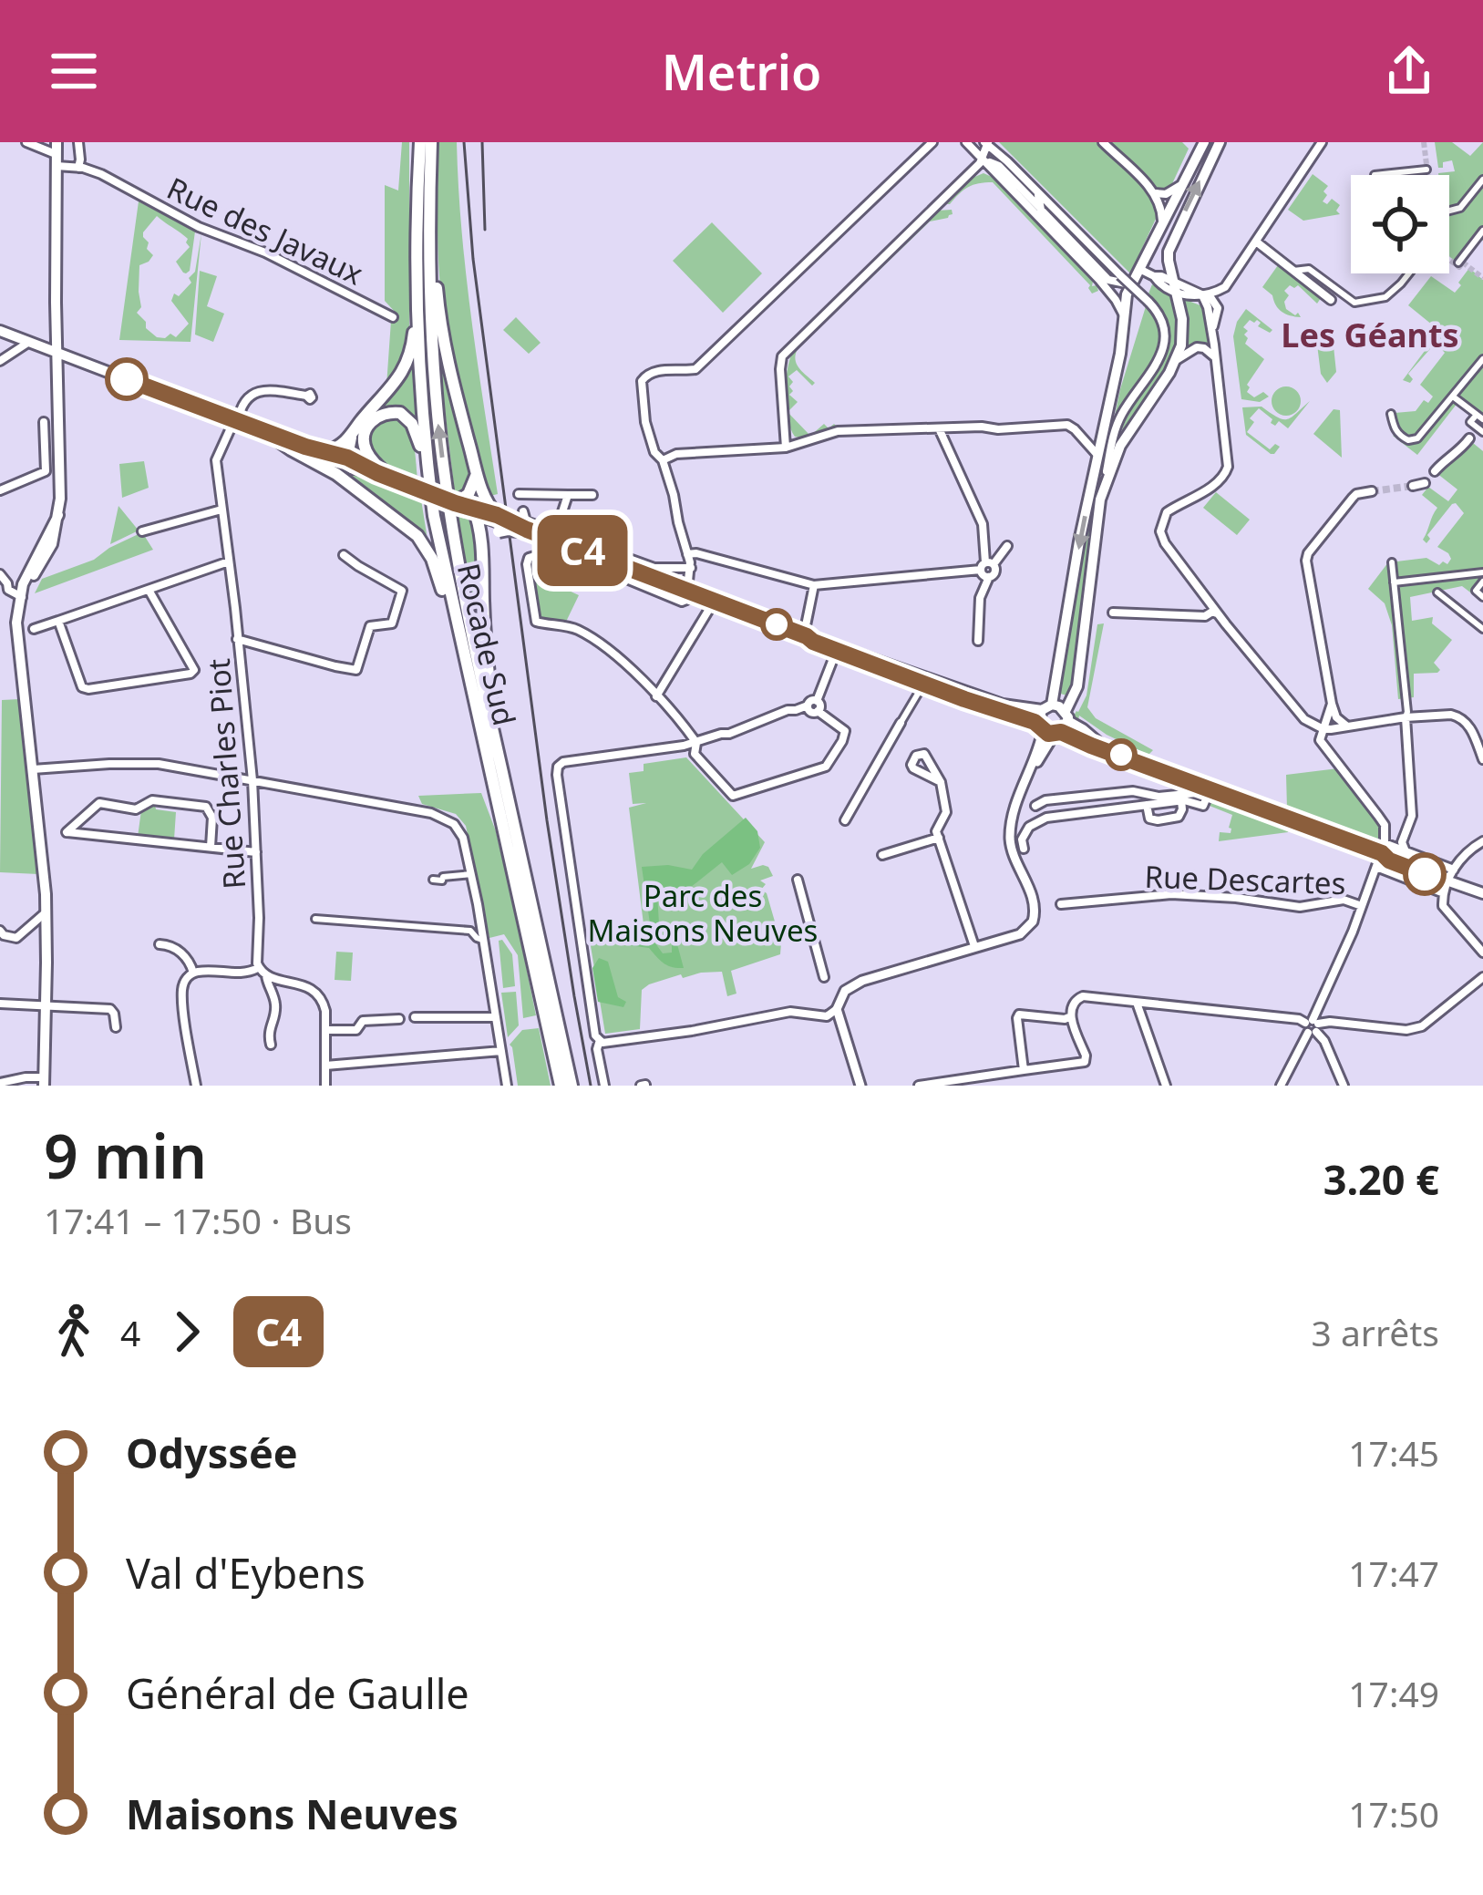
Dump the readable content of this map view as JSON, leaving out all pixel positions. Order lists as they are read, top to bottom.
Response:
{
  "streets": {
    "highway": ["Rocade Sud"],
    "street": ["Rue des Javaux", "Rue Charles Piot", "Rue Descartes"]
  },
  "districts": ["Les Géants"],
  "parks": ["Parc des Maisons Neuves"],
  "lines": ["bus line C4"],
  "page": {
    "header": "Metrio",
    "on_map": "C4",
    "heading": ["9 min", "17:41 – 17:50 · Bus", "3.20 €"],
    "legs": ["4", "C4", "3 arrêts"],
    "list": [
      {
        "name": "Odyssée",
        "value": "17:45"
      },
      {
        "name": "Val d'Eybens",
        "value": "17:47"
      },
      {
        "name": "Général de Gaulle",
        "value": "17:49"
      },
      {
        "name": "Maisons Neuves",
        "value": "17:50"
      }
    ]
  }
}
